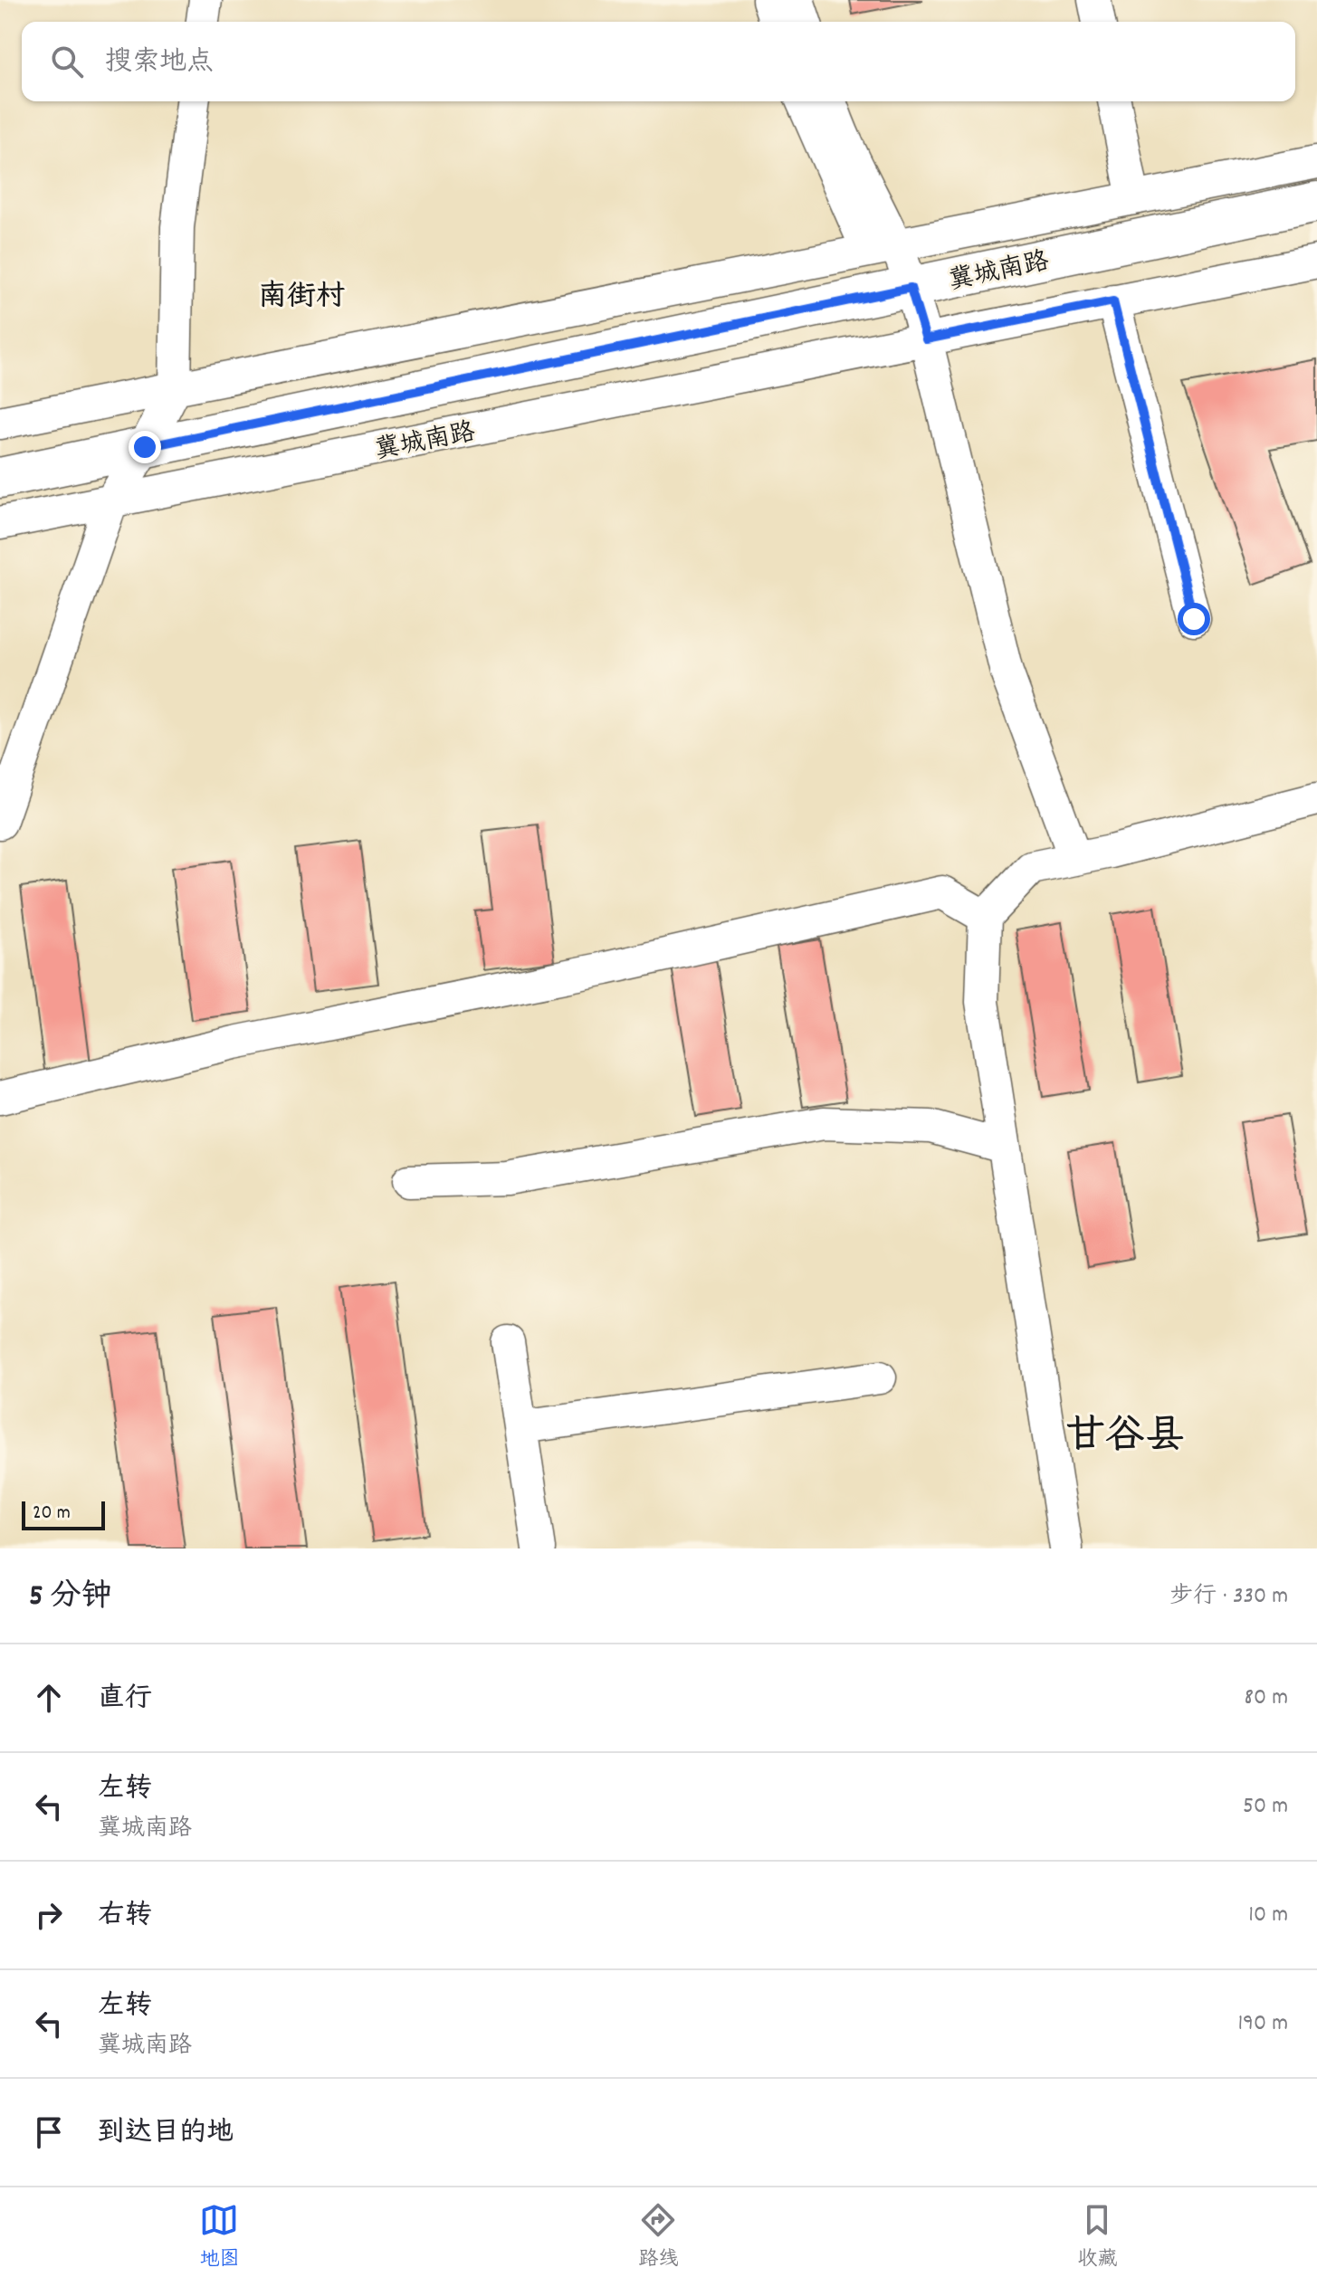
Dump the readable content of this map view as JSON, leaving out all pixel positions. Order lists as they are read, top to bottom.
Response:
{
  "streets": {
    "main road": ["冀城南路"]
  },
  "districts": ["南街村", "甘谷县"],
  "scale_bar": "20 m",
  "page": {
    "search": "搜索地点",
    "scale": "20 m",
    "heading": ["5 分钟", "步行 · 330 m"],
    "list": [
      ["直行", "80 m"],
      ["左转", "冀城南路", "50 m"],
      ["右转", "10 m"],
      ["左转", "冀城南路", "190 m"],
      "到达目的地"
    ],
    "nav": ["地图", "路线", "收藏"]
  }
}
